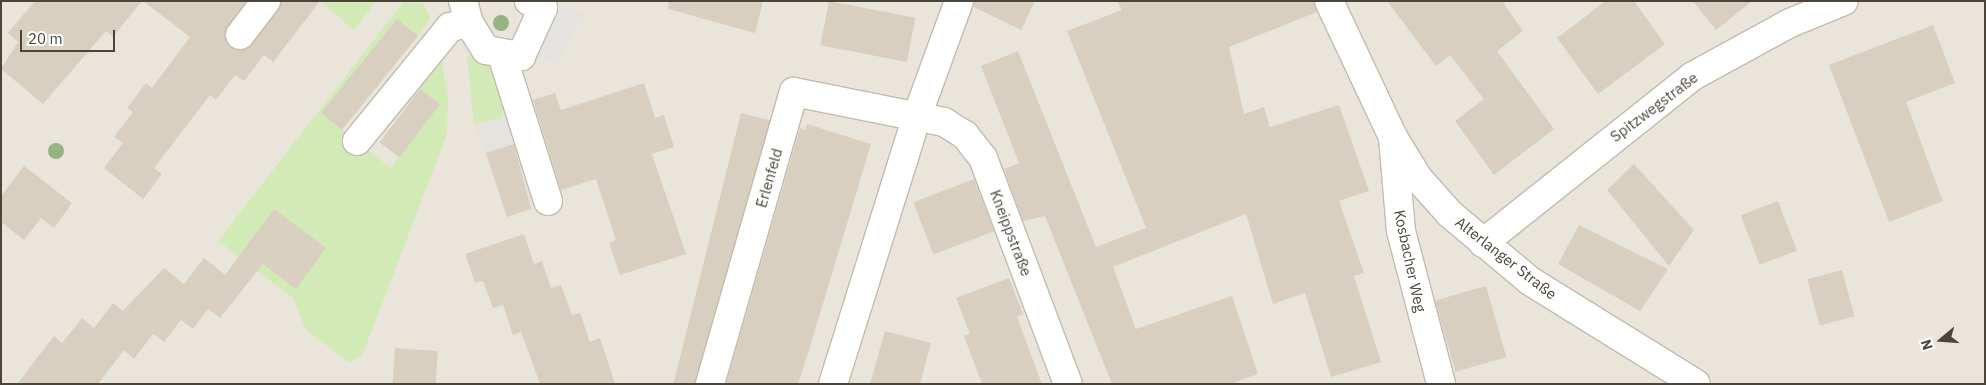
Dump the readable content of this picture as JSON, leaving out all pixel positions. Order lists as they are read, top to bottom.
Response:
{
  "streets": {
    "street": [
      "Spitzwegstraße",
      "Erlenfeld",
      "Kneippstraße",
      "Alterlanger Straße",
      "Kosbacher Weg"
    ]
  },
  "crossings": [
    ["Spitzwegstraße", "Alterlanger Straße"],
    ["Erlenfeld", "Kneippstraße"],
    ["Alterlanger Straße", "Kosbacher Weg"]
  ],
  "scale_bar": "20 m",
  "north": "left"
}
